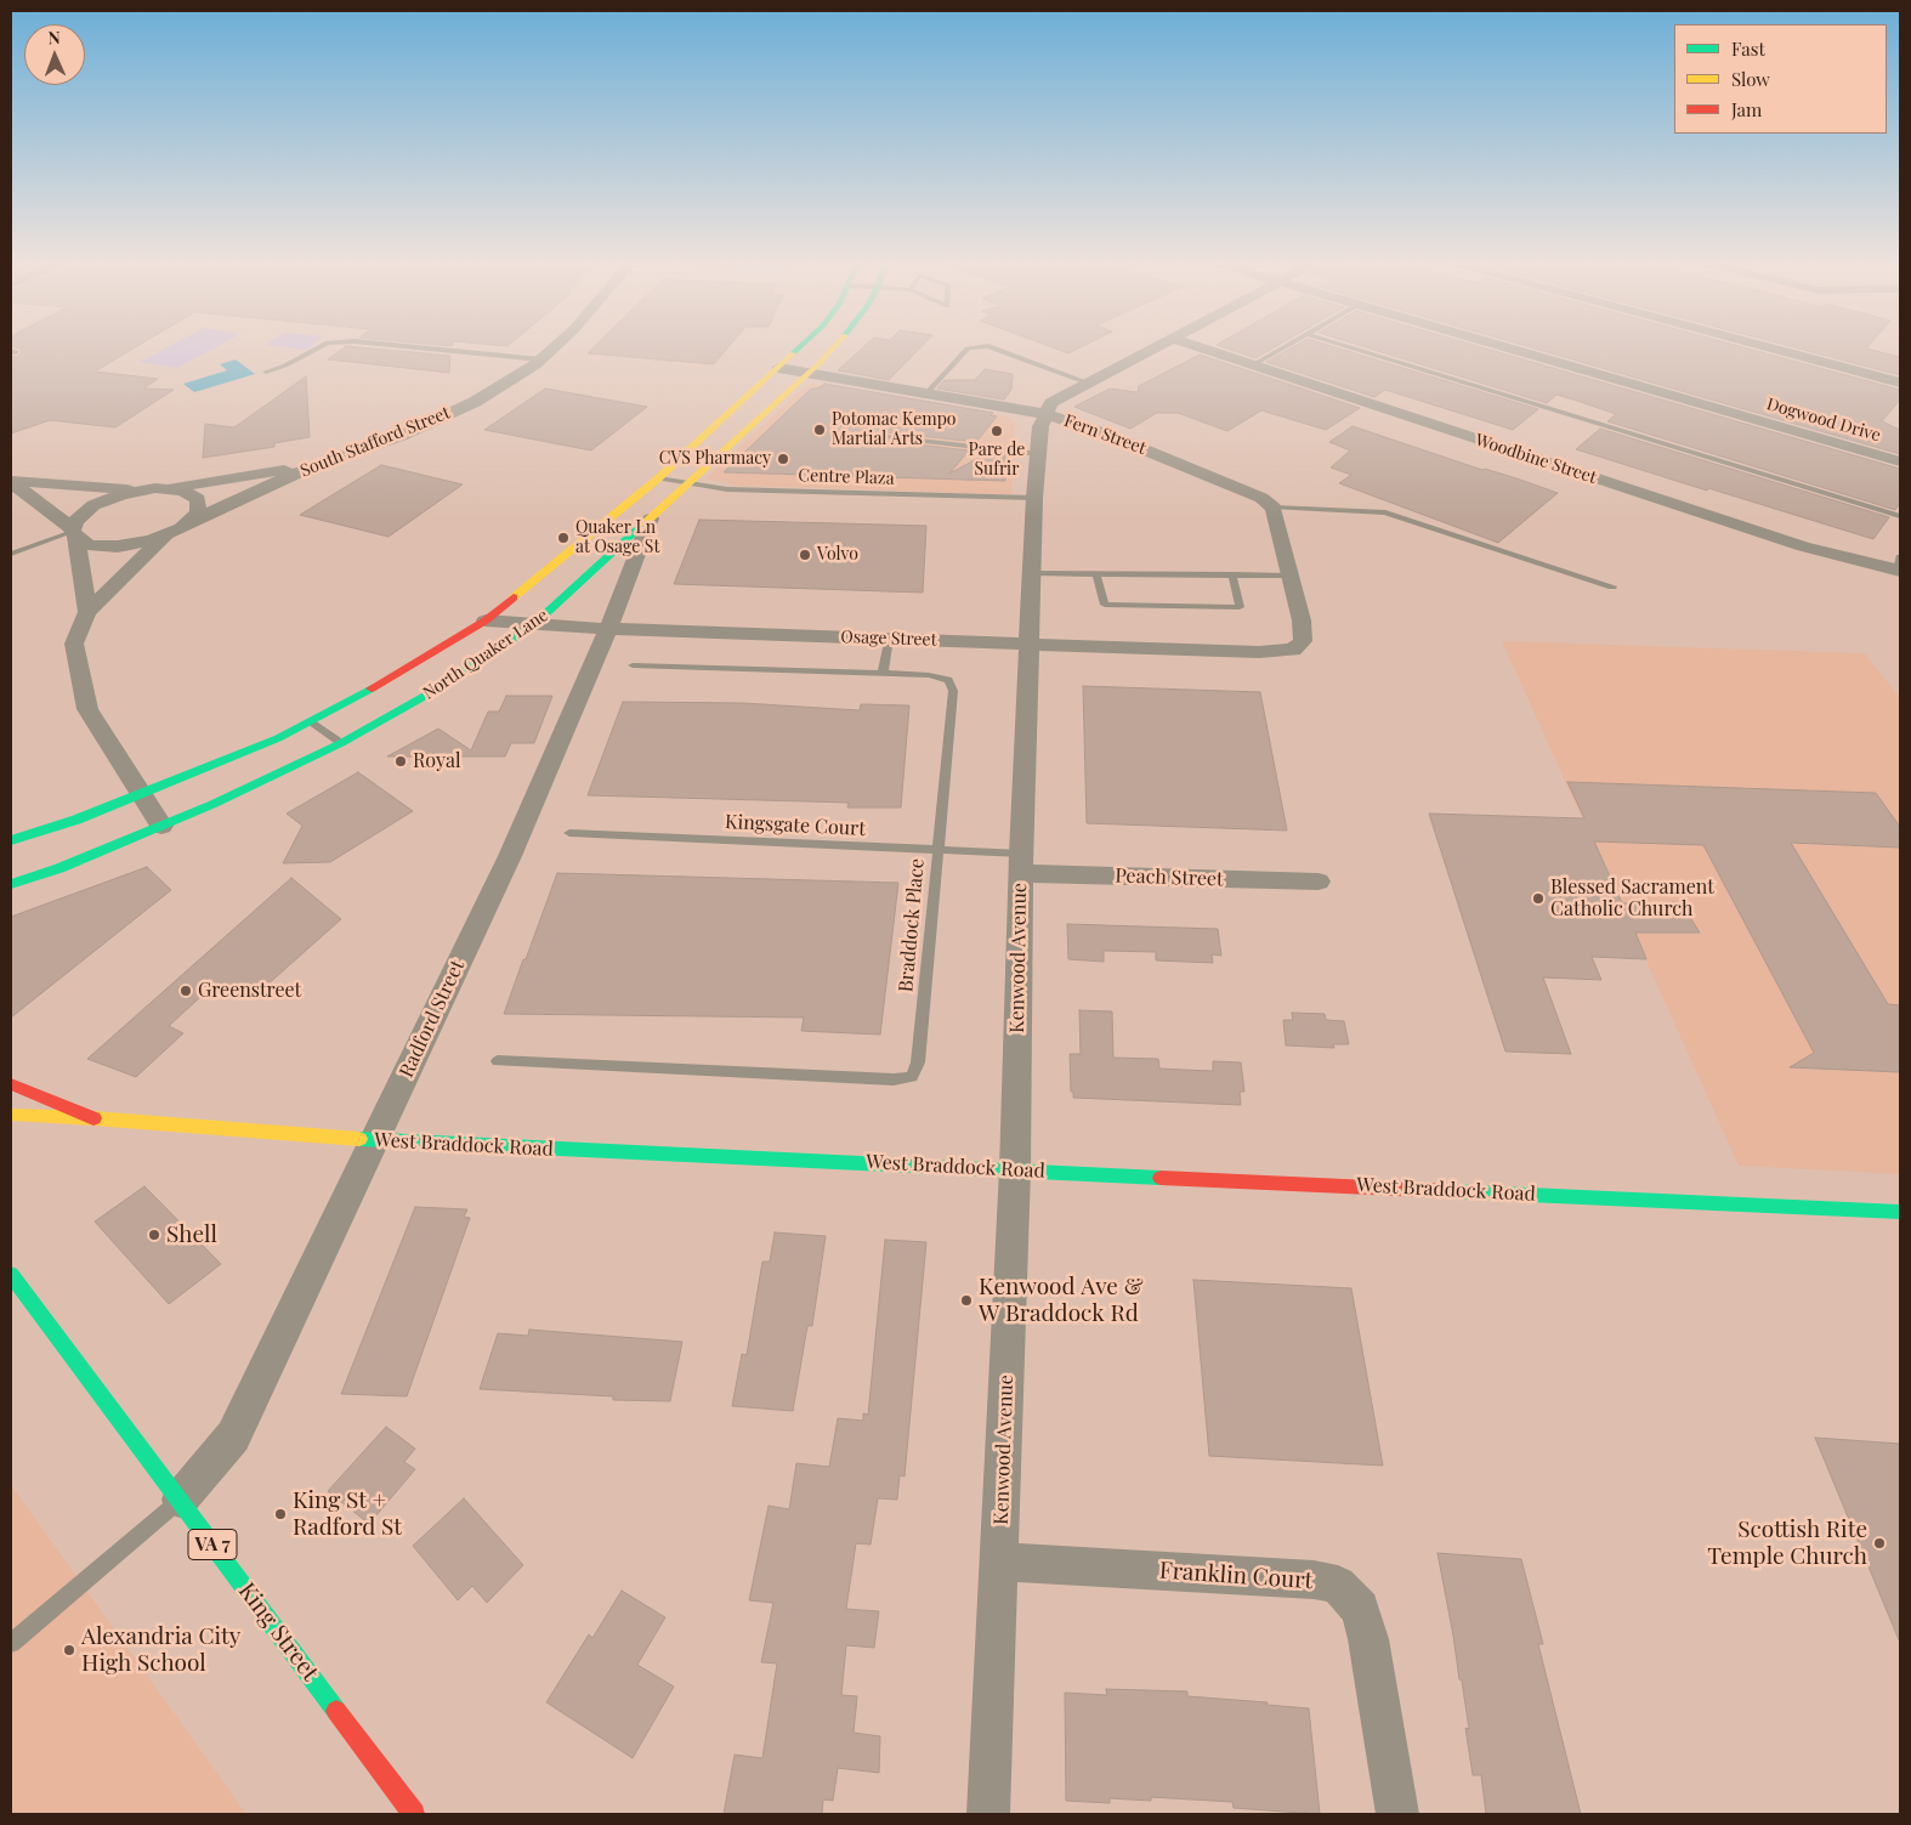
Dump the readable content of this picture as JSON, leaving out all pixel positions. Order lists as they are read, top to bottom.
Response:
{
  "streets": {
    "main road": [
      "North Quaker Lane",
      "West Braddock Road",
      "VA 7",
      "King Street"
    ],
    "street": [
      "Dogwood Drive",
      "Fern Street",
      "South Stafford Street",
      "Woodbine Street",
      "Osage Street",
      "Peach Street",
      "Kenwood Avenue",
      "Radford Street",
      "Franklin Court"
    ],
    "lane": ["Centre Plaza", "Kingsgate Court", "Braddock Place"]
  },
  "crossings": [
    ["Fern Street", "North Quaker Lane"],
    ["Fern Street", "Kenwood Avenue"],
    ["Centre Plaza", "North Quaker Lane"],
    ["Centre Plaza", "Kenwood Avenue"],
    ["Osage Street", "North Quaker Lane"],
    ["Osage Street", "Kenwood Avenue"],
    ["Osage Street", "Radford Street"],
    ["North Quaker Lane", "Radford Street"],
    ["Kingsgate Court", "Peach Street"],
    ["Kingsgate Court", "Braddock Place"],
    ["Kingsgate Court", "Kenwood Avenue"],
    ["Peach Street", "Kenwood Avenue"],
    ["Kenwood Avenue", "West Braddock Road"],
    ["Kenwood Avenue", "Franklin Court"],
    ["Radford Street", "West Braddock Road"],
    ["Radford Street", "King Street"]
  ],
  "places": [
    "Potomac Kempo Martial Arts",
    "Pare de Sufrir",
    "CVS Pharmacy",
    "Quaker Ln at Osage St",
    "Volvo",
    "Royal",
    "Blessed Sacrament Catholic Church",
    "Greenstreet",
    "Shell",
    "Kenwood Ave & W Braddock Rd",
    "King St + Radford St",
    "Scottish Rite Temple Church",
    "Alexandria City High School"
  ],
  "legend": ["Fast", "Slow", "Jam"],
  "north": "top"
}
